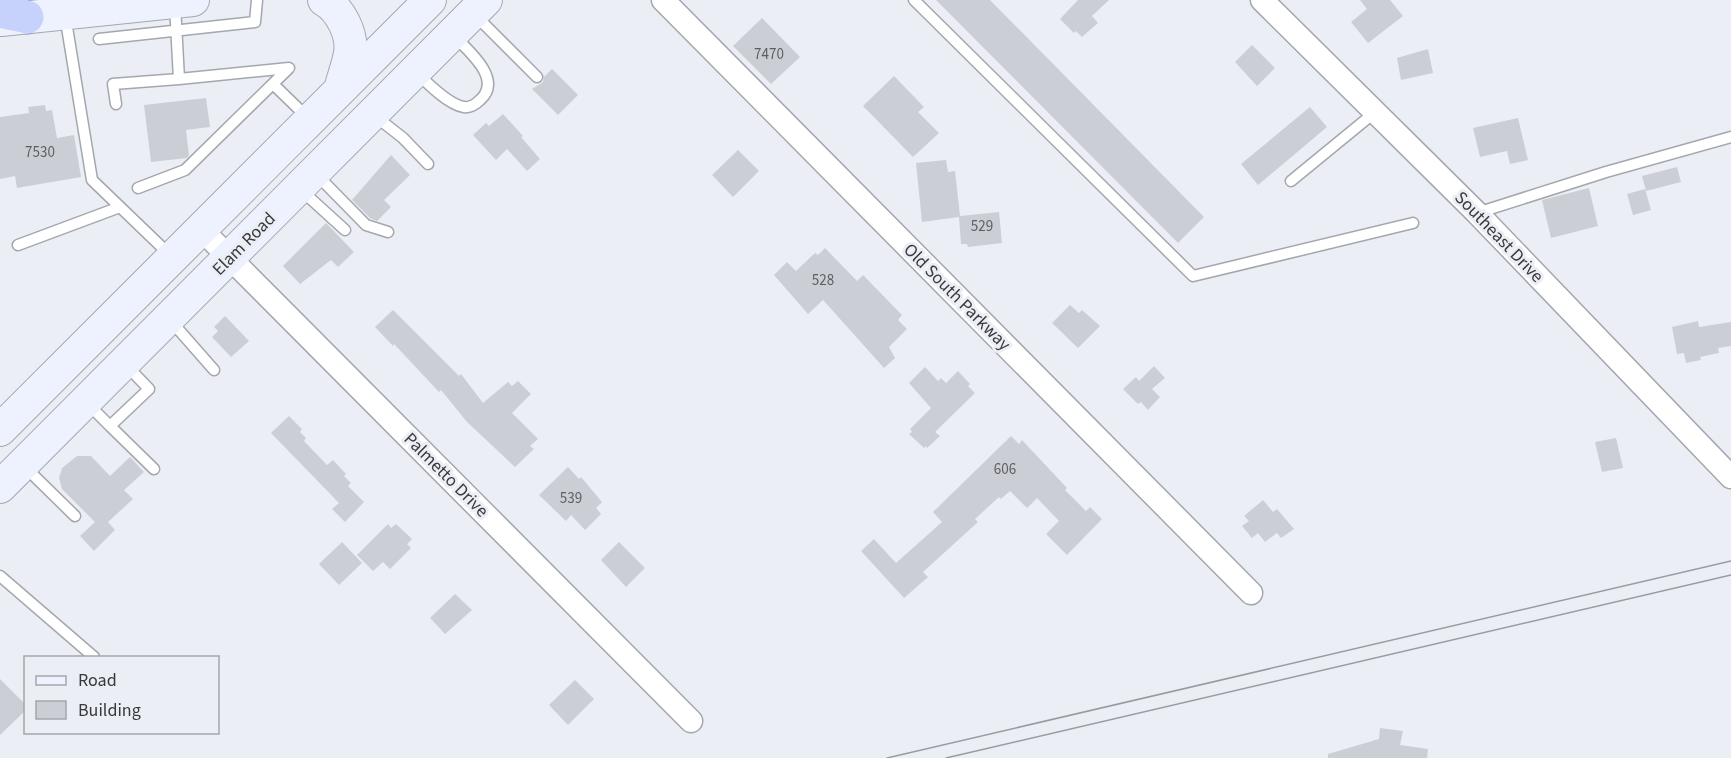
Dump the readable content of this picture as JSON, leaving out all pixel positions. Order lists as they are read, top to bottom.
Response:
{
  "streets": {
    "main road": ["Elam Road"],
    "street": ["Southeast Drive", "Old South Parkway", "Palmetto Drive"]
  },
  "crossings": [
    ["Elam Road", "Palmetto Drive"]
  ],
  "house_numbers": [
    "7470",
    "7530",
    "529",
    "528",
    "606",
    "539"
  ],
  "legend": ["Road", "Building"]
}
